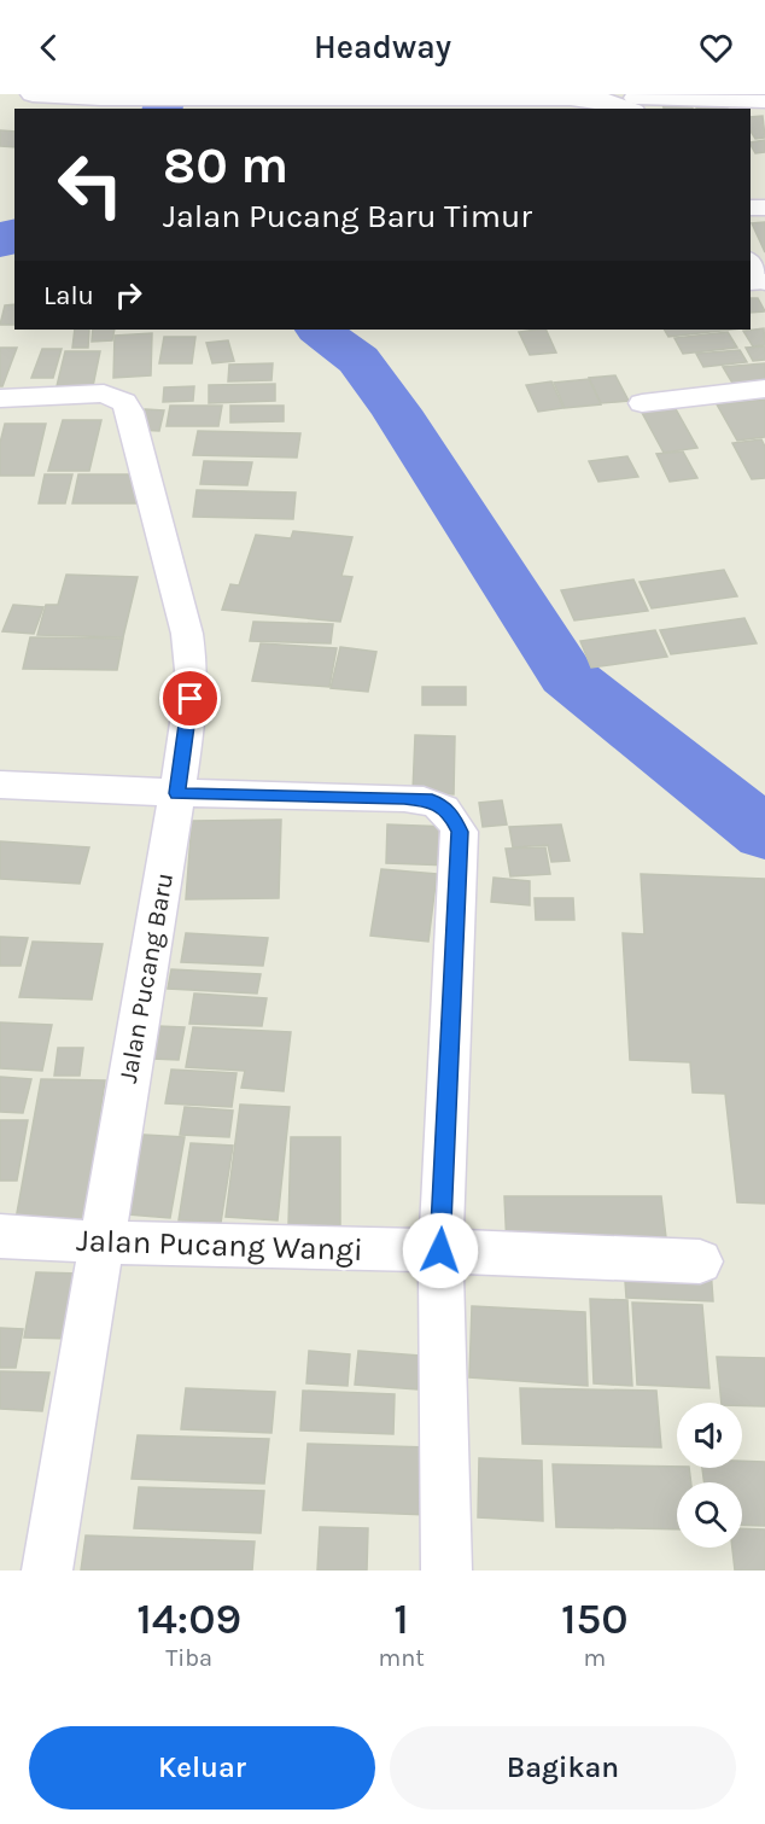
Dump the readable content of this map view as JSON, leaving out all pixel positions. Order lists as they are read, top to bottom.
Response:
{
  "streets": {
    "street": ["Jalan Pucang Baru", "Jalan Pucang Wangi"]
  },
  "crossings": [
    ["Jalan Pucang Baru", "Jalan Pucang Wangi"]
  ],
  "page": {
    "header": "Headway",
    "turn": ["80 m", "Jalan Pucang Baru Timur"],
    "then": "Lalu",
    "eta": [
      "14:09",
      "Tiba",
      "1",
      "mnt",
      "150",
      "m"
    ],
    "buttons": ["Keluar", "Bagikan"]
  }
}
